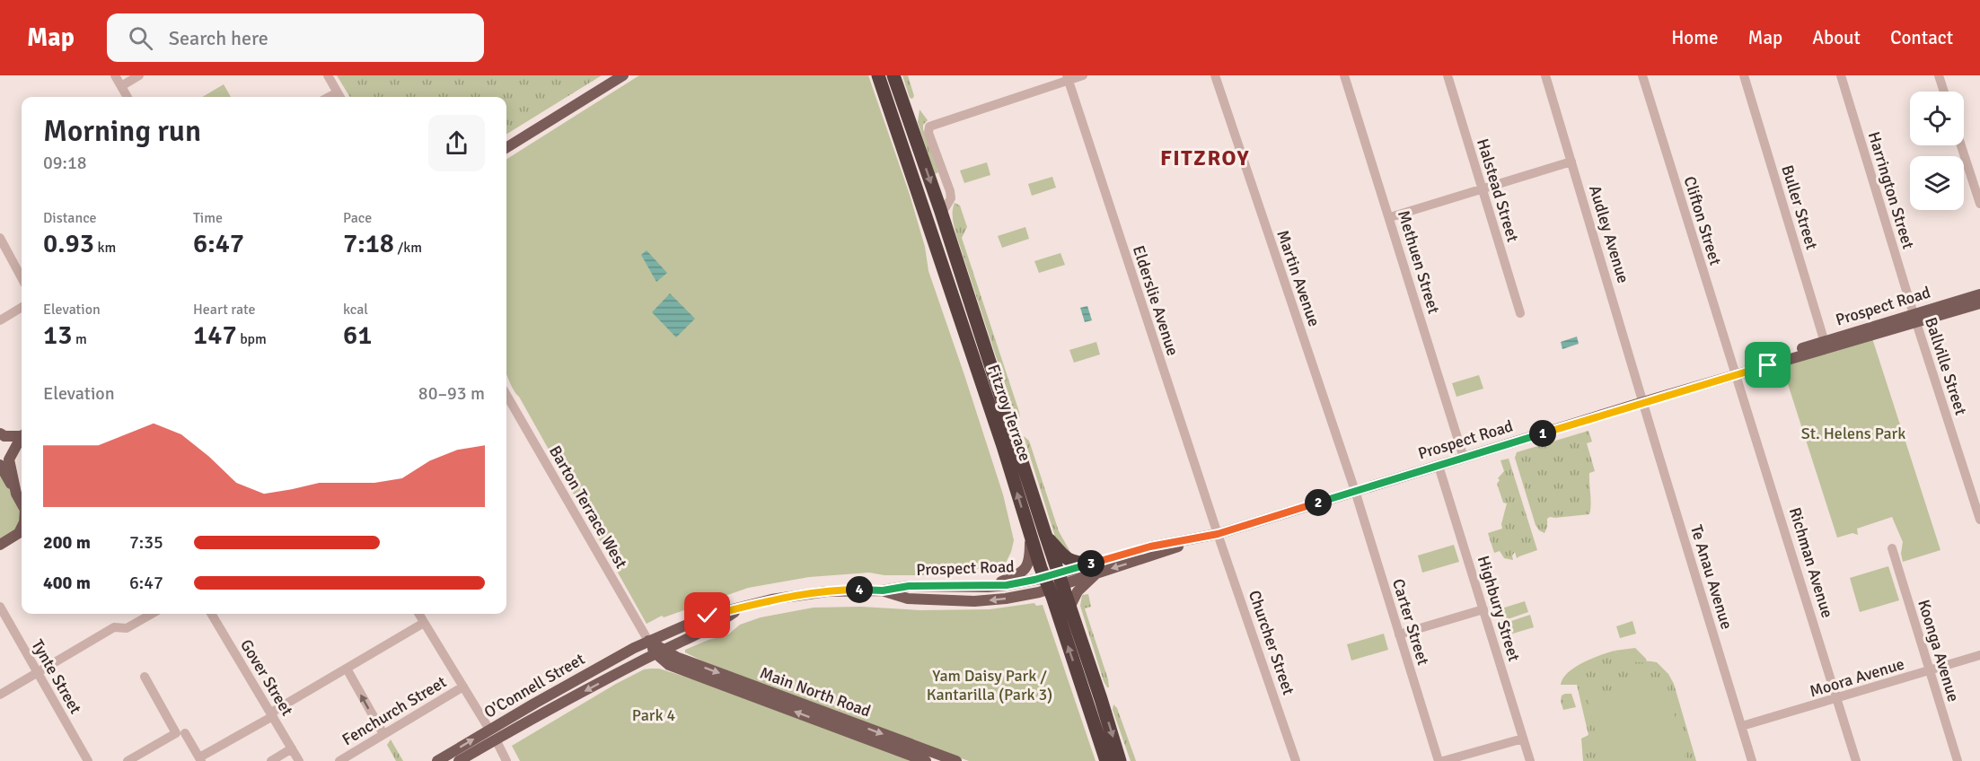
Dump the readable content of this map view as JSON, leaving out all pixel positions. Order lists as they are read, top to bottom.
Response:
{
  "streets": {
    "highway": ["Fitzroy Terrace"],
    "main road": ["Prospect Road", "O'Connell Street", "Main North Road"],
    "street": [
      "Halstead Street",
      "Harrington Street",
      "Buller Street",
      "Clifton Street",
      "Audley Avenue",
      "Methuen Street",
      "Martin Avenue",
      "Elderslie Avenue",
      "Ballville Street",
      "Barton Terrace West",
      "Richman Avenue",
      "Te Anau Avenue",
      "Highbury Street",
      "Carter Street",
      "Churcher Street",
      "Koonga Avenue",
      "Tynte Street",
      "Gover Street",
      "Moora Avenue",
      "Fenchurch Street"
    ]
  },
  "crossings": [
    ["Harrington Street", "Prospect Road"],
    ["Harrington Street", "Ballville Street"],
    ["Buller Street", "Prospect Road"],
    ["Clifton Street", "Prospect Road"],
    ["Clifton Street", "Richman Avenue"],
    ["Audley Avenue", "Prospect Road"],
    ["Audley Avenue", "Te Anau Avenue"],
    ["Methuen Street", "Prospect Road"],
    ["Martin Avenue", "Prospect Road"],
    ["Martin Avenue", "Carter Street"],
    ["Elderslie Avenue", "Prospect Road"],
    ["Elderslie Avenue", "Churcher Street"],
    ["Prospect Road", "Ballville Street"],
    ["Prospect Road", "Fitzroy Terrace"],
    ["Prospect Road", "Barton Terrace West"],
    ["Prospect Road", "Richman Avenue"],
    ["Prospect Road", "Te Anau Avenue"],
    ["Prospect Road", "Highbury Street"],
    ["Prospect Road", "Carter Street"],
    ["Prospect Road", "Churcher Street"],
    ["Prospect Road", "O'Connell Street"],
    ["Prospect Road", "Main North Road"],
    ["Barton Terrace West", "O'Connell Street"],
    ["Richman Avenue", "Moora Avenue"],
    ["Te Anau Avenue", "Moora Avenue"],
    ["Koonga Avenue", "Moora Avenue"],
    ["O'Connell Street", "Main North Road"]
  ],
  "districts": ["FITZROY"],
  "parks": ["St. Helens Park", "Yam Daisy Park / Kantarilla (Park 3)", "Park 4"],
  "page": {
    "header": "Map",
    "search": "Search here",
    "nav": [
      "Home",
      "Map",
      "About",
      "Contact"
    ],
    "heading": ["Morning run", "09:18"],
    "stats": [
      ["Distance", "0.93 km"],
      ["Time", "6:47"],
      ["Pace", "7:18 /km"],
      ["Elevation", "13 m"],
      ["Heart rate", "147 bpm"],
      ["kcal", "61"]
    ],
    "chart": ["Elevation", "80–93 m"],
    "pins": [
      "1",
      "2",
      "3",
      "4"
    ],
    "list": [
      {
        "name": "200 m",
        "note": "7:35"
      },
      {
        "name": "400 m",
        "note": "6:47"
      }
    ]
  }
}
